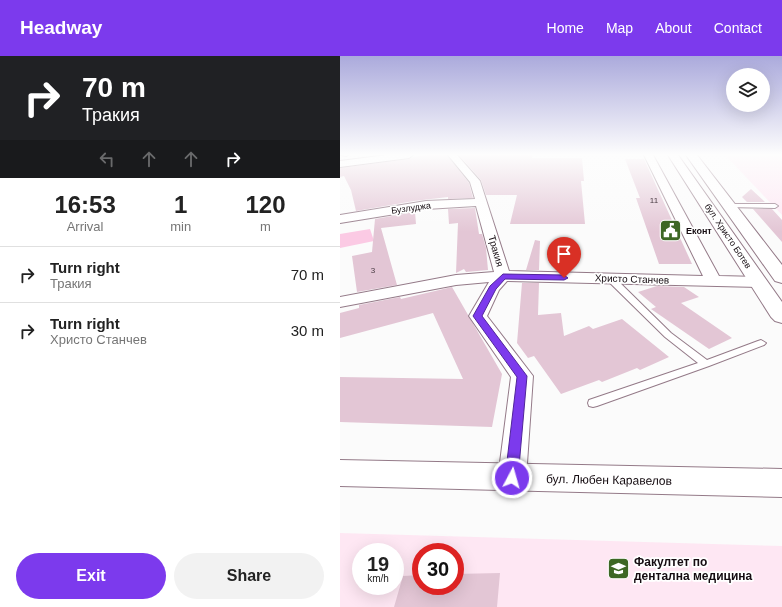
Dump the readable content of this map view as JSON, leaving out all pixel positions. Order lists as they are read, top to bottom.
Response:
{
  "streets": {
    "main road": ["бул. Христо Ботев", "бул. Любен Каравелов"],
    "street": ["Бузлуджа", "Тракия", "Христо Станчев"]
  },
  "crossings": [
    ["Бузлуджа", "Тракия"],
    ["бул. Христо Ботев", "Христо Станчев"],
    ["Тракия", "Христо Станчев"],
    ["Тракия", "бул. Любен Каравелов"]
  ],
  "places": {
    "public building": ["Еконт"],
    "school or university": ["Факултет по дентална медицина"]
  },
  "house_numbers": ["11", "3"],
  "page": {
    "header": "Headway",
    "nav": [
      "Home",
      "Map",
      "About",
      "Contact"
    ],
    "turn": ["70 m", "Тракия"],
    "eta": [
      "16:53",
      "Arrival",
      "1",
      "min",
      "120",
      "m"
    ],
    "list": [
      {
        "name": "Turn right",
        "note": "Тракия",
        "value": "70 m"
      },
      {
        "name": "Turn right",
        "note": "Христо Станчев",
        "value": "30 m"
      }
    ],
    "speed": "19 km/h",
    "limit": "30",
    "buttons": ["Exit", "Share"]
  }
}
